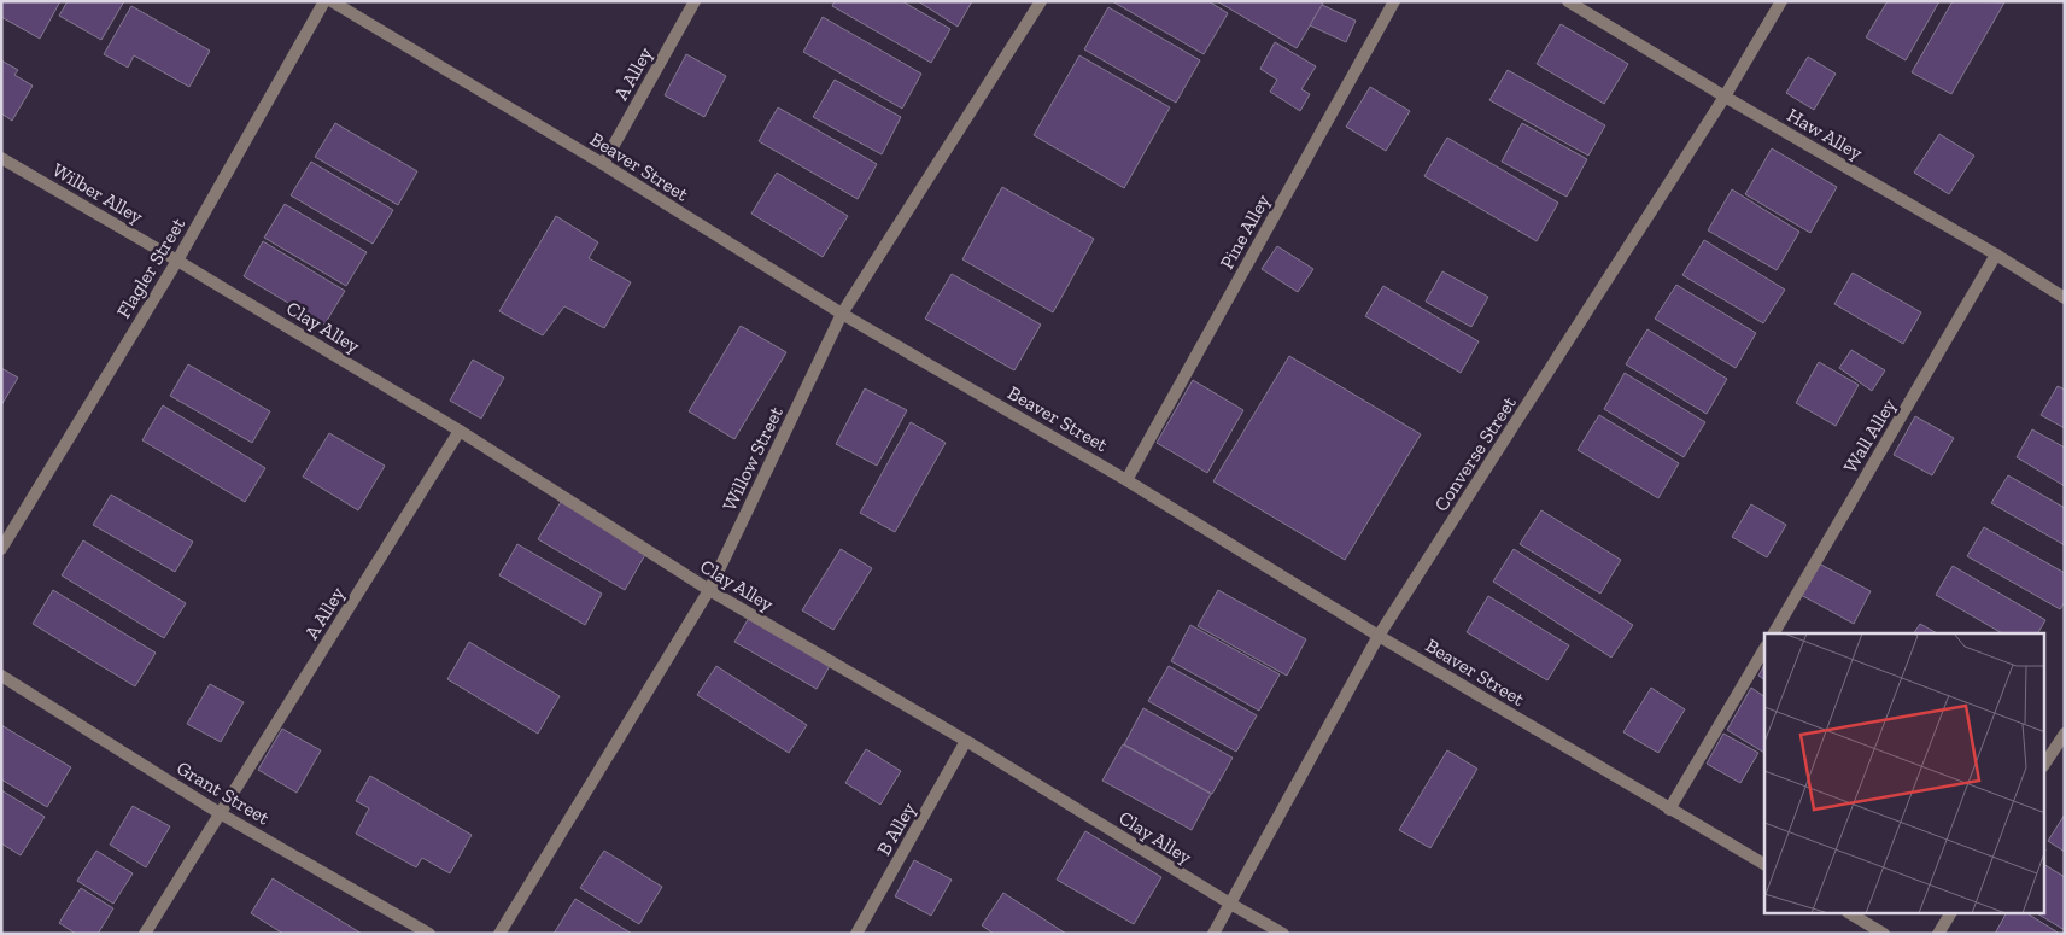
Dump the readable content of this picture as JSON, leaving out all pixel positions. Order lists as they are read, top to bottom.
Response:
{
  "streets": {
    "street": [
      "A Alley",
      "Haw Alley",
      "Beaver Street",
      "Wilber Alley",
      "Pine Alley",
      "Flagler Street",
      "Clay Alley",
      "Wall Alley",
      "Converse Street",
      "Willow Street",
      "Grant Street",
      "B Alley"
    ]
  },
  "crossings": [
    ["A Alley", "Beaver Street"],
    ["A Alley", "Clay Alley"],
    ["A Alley", "Grant Street"],
    ["Haw Alley", "Wall Alley"],
    ["Haw Alley", "Converse Street"],
    ["Beaver Street", "Pine Alley"],
    ["Beaver Street", "Converse Street"],
    ["Beaver Street", "Willow Street"],
    ["Wilber Alley", "Flagler Street"],
    ["Wilber Alley", "Clay Alley"],
    ["Flagler Street", "Clay Alley"],
    ["Clay Alley", "Converse Street"],
    ["Clay Alley", "Willow Street"],
    ["Clay Alley", "B Alley"]
  ]
}
